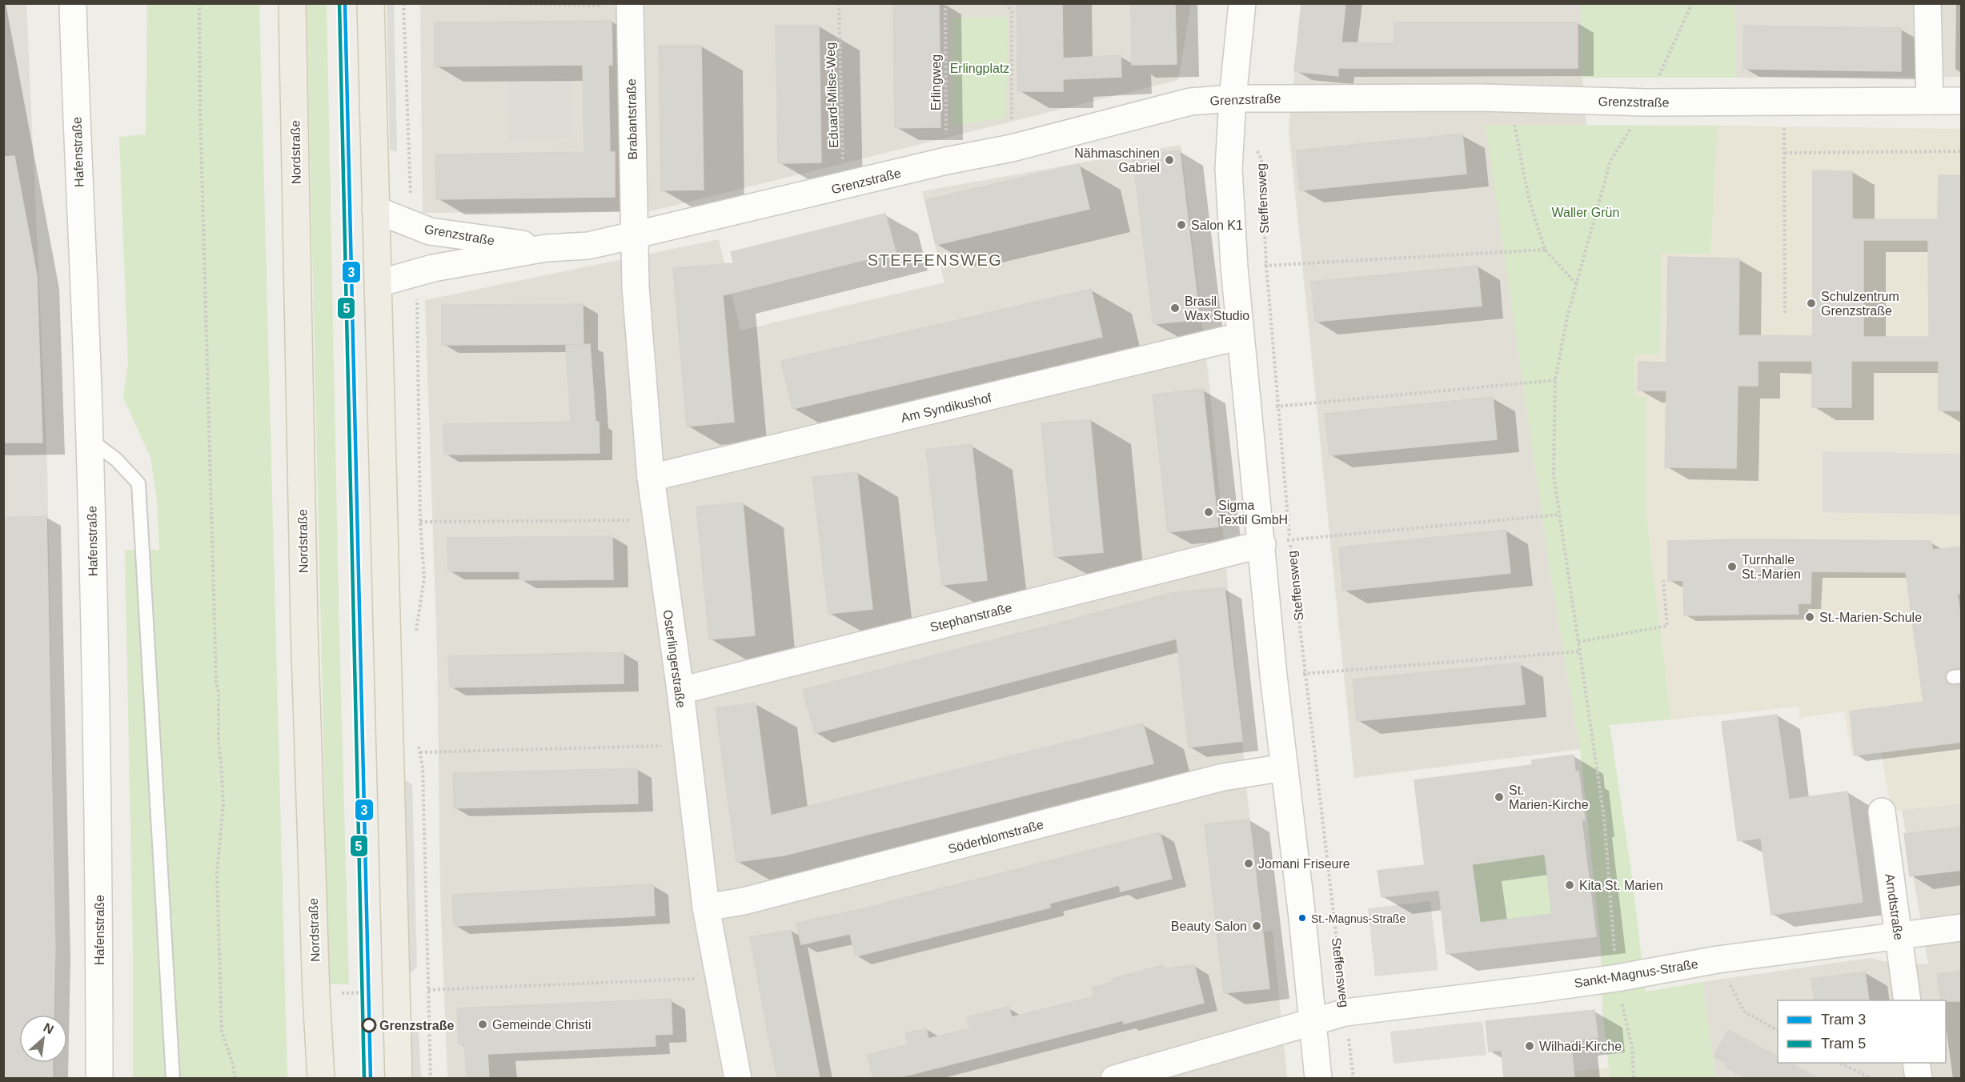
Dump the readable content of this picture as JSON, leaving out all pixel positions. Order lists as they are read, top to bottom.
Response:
{
  "streets": {
    "main road": ["Nordstraße"],
    "street": [
      "Grenzstraße",
      "Brabantstraße",
      "Hafenstraße",
      "Am Syndikushof",
      "Stephanstraße",
      "Osterlingerstraße",
      "Söderblomstraße",
      "Arndtstraße",
      "Sankt-Magnus-Straße"
    ],
    "path": ["Erlingweg", "Eduard-Milse-Weg", "Steffensweg"]
  },
  "crossings": [
    ["Erlingweg", "Grenzstraße"],
    ["Eduard-Milse-Weg", "Grenzstraße"],
    ["Grenzstraße", "Brabantstraße"],
    ["Grenzstraße", "Osterlingerstraße"],
    ["Brabantstraße", "Osterlingerstraße"],
    ["Steffensweg", "Sankt-Magnus-Straße"],
    ["Am Syndikushof", "Osterlingerstraße"],
    ["Stephanstraße", "Osterlingerstraße"],
    ["Osterlingerstraße", "Söderblomstraße"],
    ["Arndtstraße", "Sankt-Magnus-Straße"]
  ],
  "districts": ["STEFFENSWEG"],
  "parks": ["Erlingplatz", "Waller Grün"],
  "places": [
    "Nähmaschinen Gabriel",
    "Salon K1",
    "Schulzentrum Grenzstraße",
    "Brasil Wax Studio",
    "Sigma Textil GmbH",
    "Turnhalle St.-Marien",
    "St.-Marien-Schule",
    "St. Marien-Kirche",
    "Jomani Friseure",
    "Kita St. Marien",
    "St.-Magnus-Straße",
    "Beauty Salon",
    "Gemeinde Christi",
    "Grenzstraße",
    "Wilhadi-Kirche"
  ],
  "lines": ["tram line 3", "tram line 5"],
  "legend": ["Tram 3", "Tram 5"],
  "north": "top right"
}
